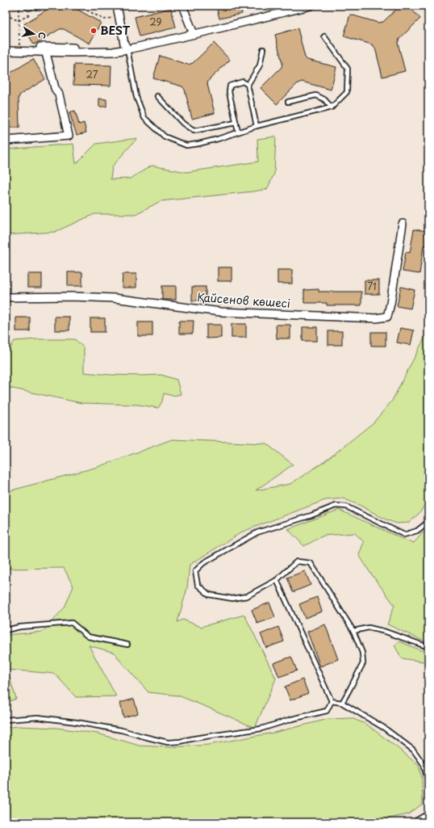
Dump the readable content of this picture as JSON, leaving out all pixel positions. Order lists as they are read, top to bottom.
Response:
{
  "streets": {
    "street": ["Қайсенов көшесі"]
  },
  "places": ["BEST"],
  "house_numbers": ["29", "27", "71"],
  "north": "right"
}
